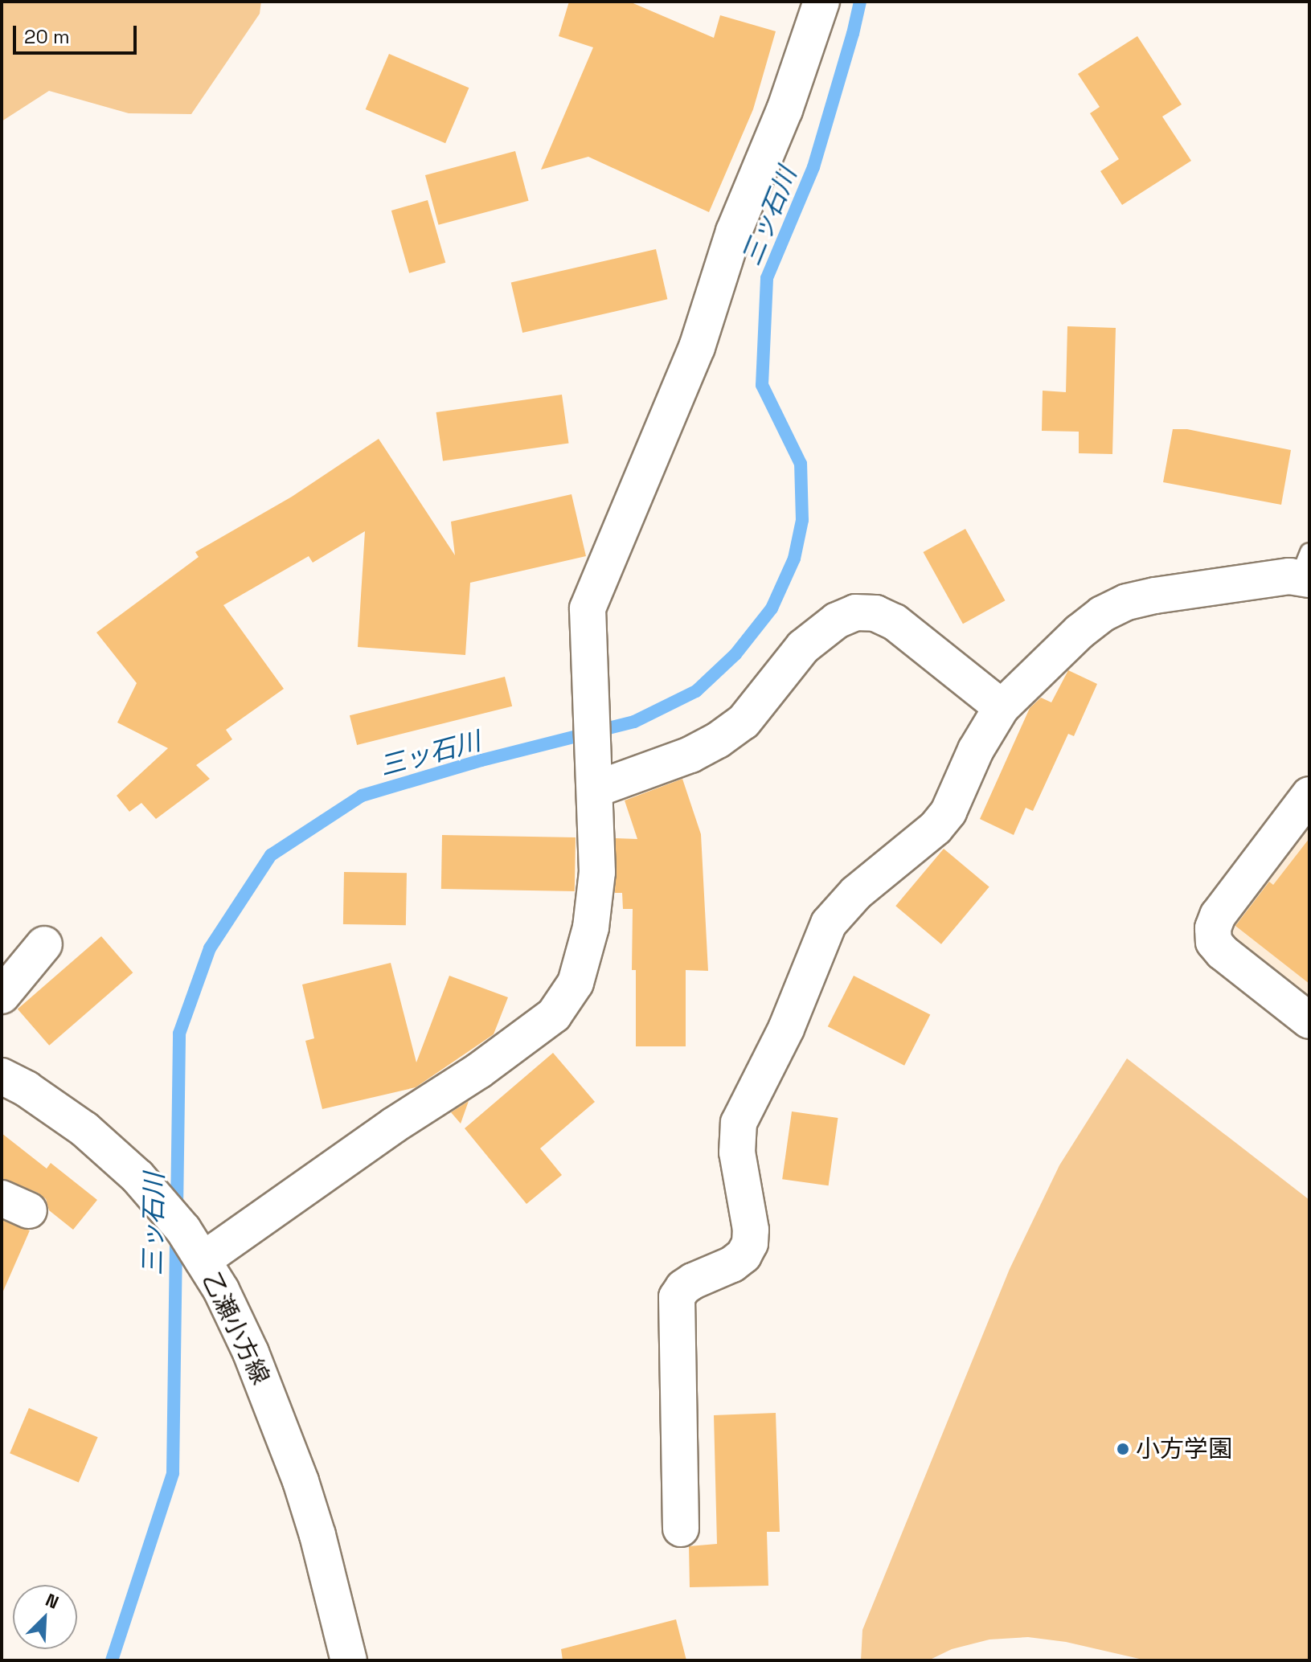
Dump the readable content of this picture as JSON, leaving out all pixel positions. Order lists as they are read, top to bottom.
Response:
{
  "streets": {
    "street": ["乙瀬小方線"]
  },
  "water": ["三ッ石川"],
  "places": ["小方学園"],
  "scale_bar": "20 m",
  "north": "top right"
}
